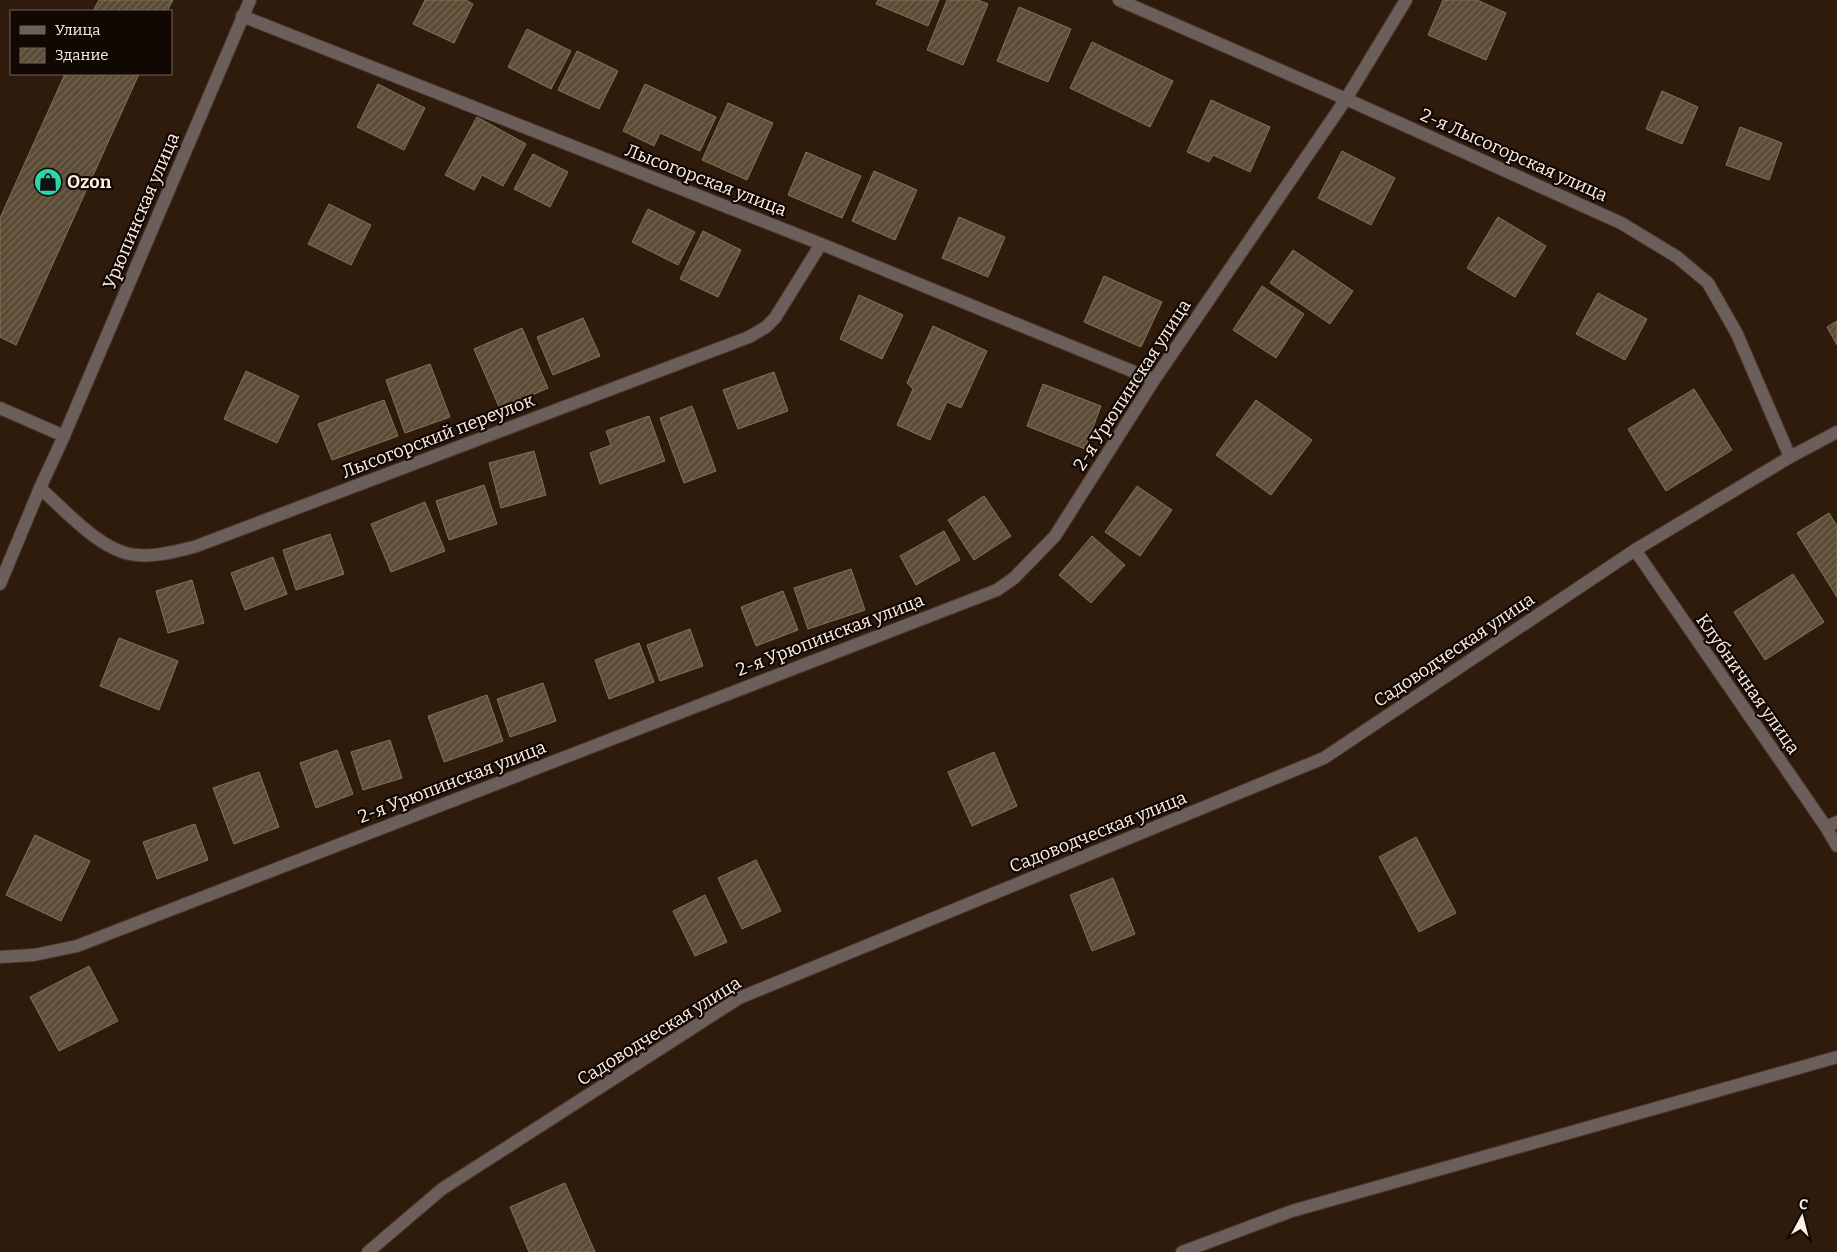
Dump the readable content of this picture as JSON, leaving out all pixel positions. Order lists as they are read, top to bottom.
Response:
{
  "streets": {
    "street": [
      "2-я Лысогорская улица",
      "Лысогорская улица",
      "Урюпинская улица",
      "2-я Урюпинская улица",
      "Лысогорский переулок",
      "Садоводческая улица",
      "Клубничная улица"
    ]
  },
  "crossings": [
    ["2-я Лысогорская улица", "2-я Урюпинская улица"],
    ["2-я Лысогорская улица", "Садоводческая улица"],
    ["Лысогорская улица", "Урюпинская улица"],
    ["Лысогорская улица", "2-я Урюпинская улица"],
    ["Лысогорская улица", "Лысогорский переулок"],
    ["Урюпинская улица", "Лысогорский переулок"],
    ["Садоводческая улица", "Клубничная улица"]
  ],
  "places": {
    "shop": ["Ozon"]
  },
  "legend": ["Улица", "Здание"],
  "north": "top"
}
